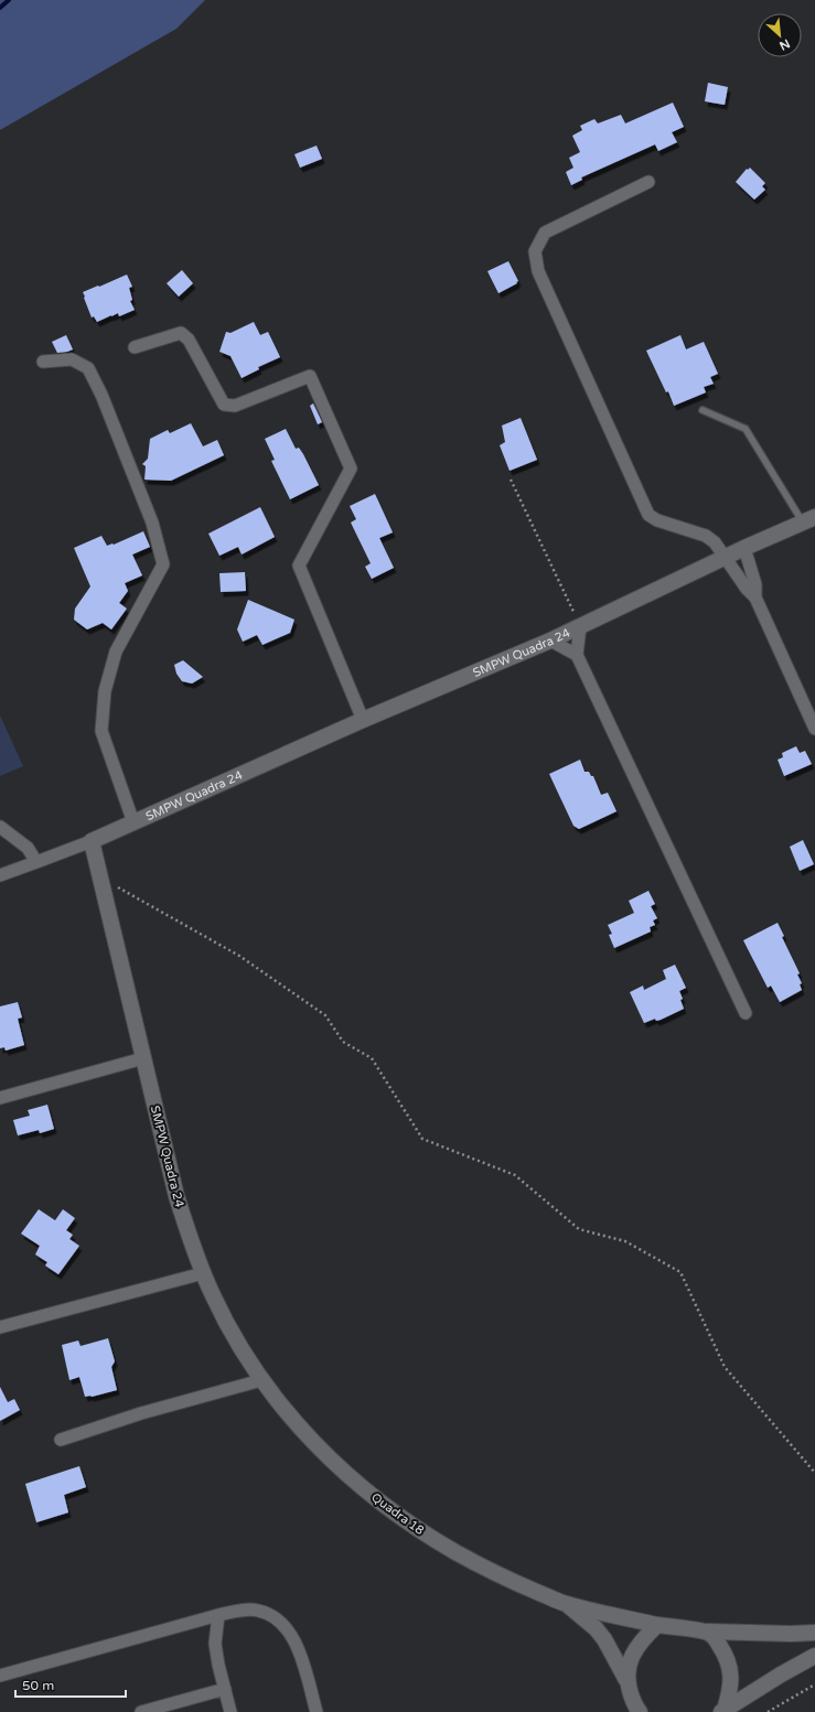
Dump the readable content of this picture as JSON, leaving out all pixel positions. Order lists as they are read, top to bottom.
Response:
{
  "streets": {
    "street": ["SMPW Quadra 24", "Quadra 18"]
  },
  "crossings": [
    ["SMPW Quadra 24", "Quadra 18"]
  ],
  "scale_bar": "50 m",
  "north": "bottom right"
}
